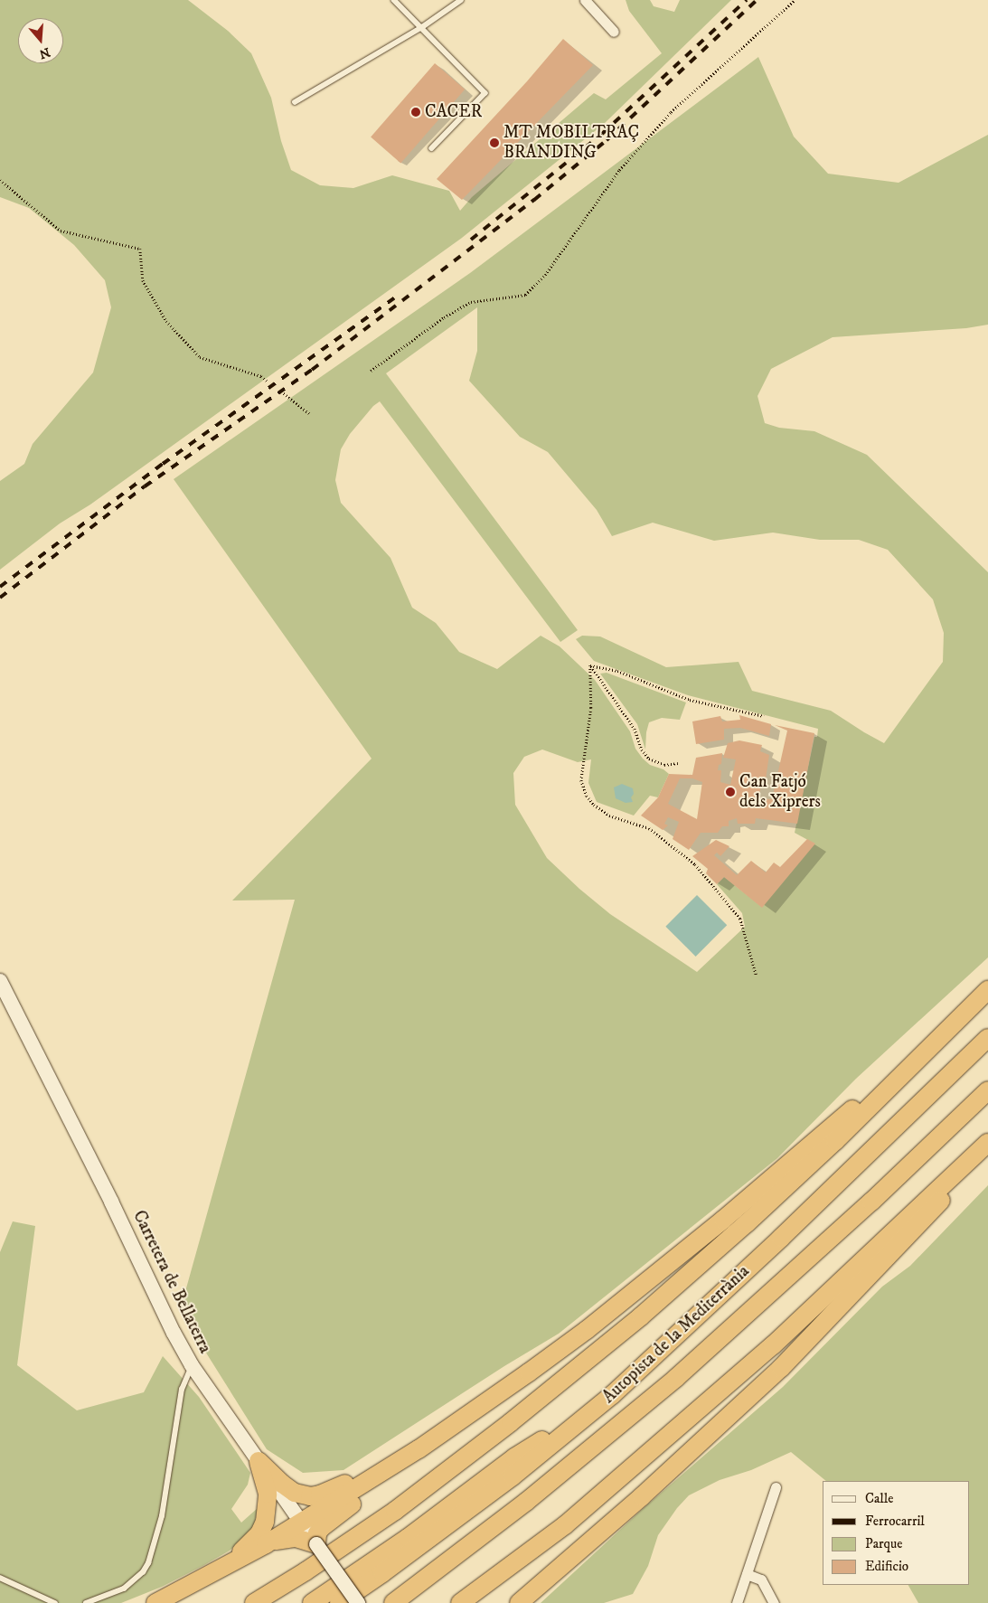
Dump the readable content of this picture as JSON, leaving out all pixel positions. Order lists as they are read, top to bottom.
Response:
{
  "streets": {
    "highway": ["Autopista de la Mediterrània"],
    "street": ["Carretera de Bellaterra"]
  },
  "places": ["CACER", "MT MOBILTRAÇ BRANDING", "Can Fatjó dels Xiprers"],
  "legend": [
    "Calle",
    "Ferrocarril",
    "Parque",
    "Edificio"
  ],
  "north": "bottom"
}
